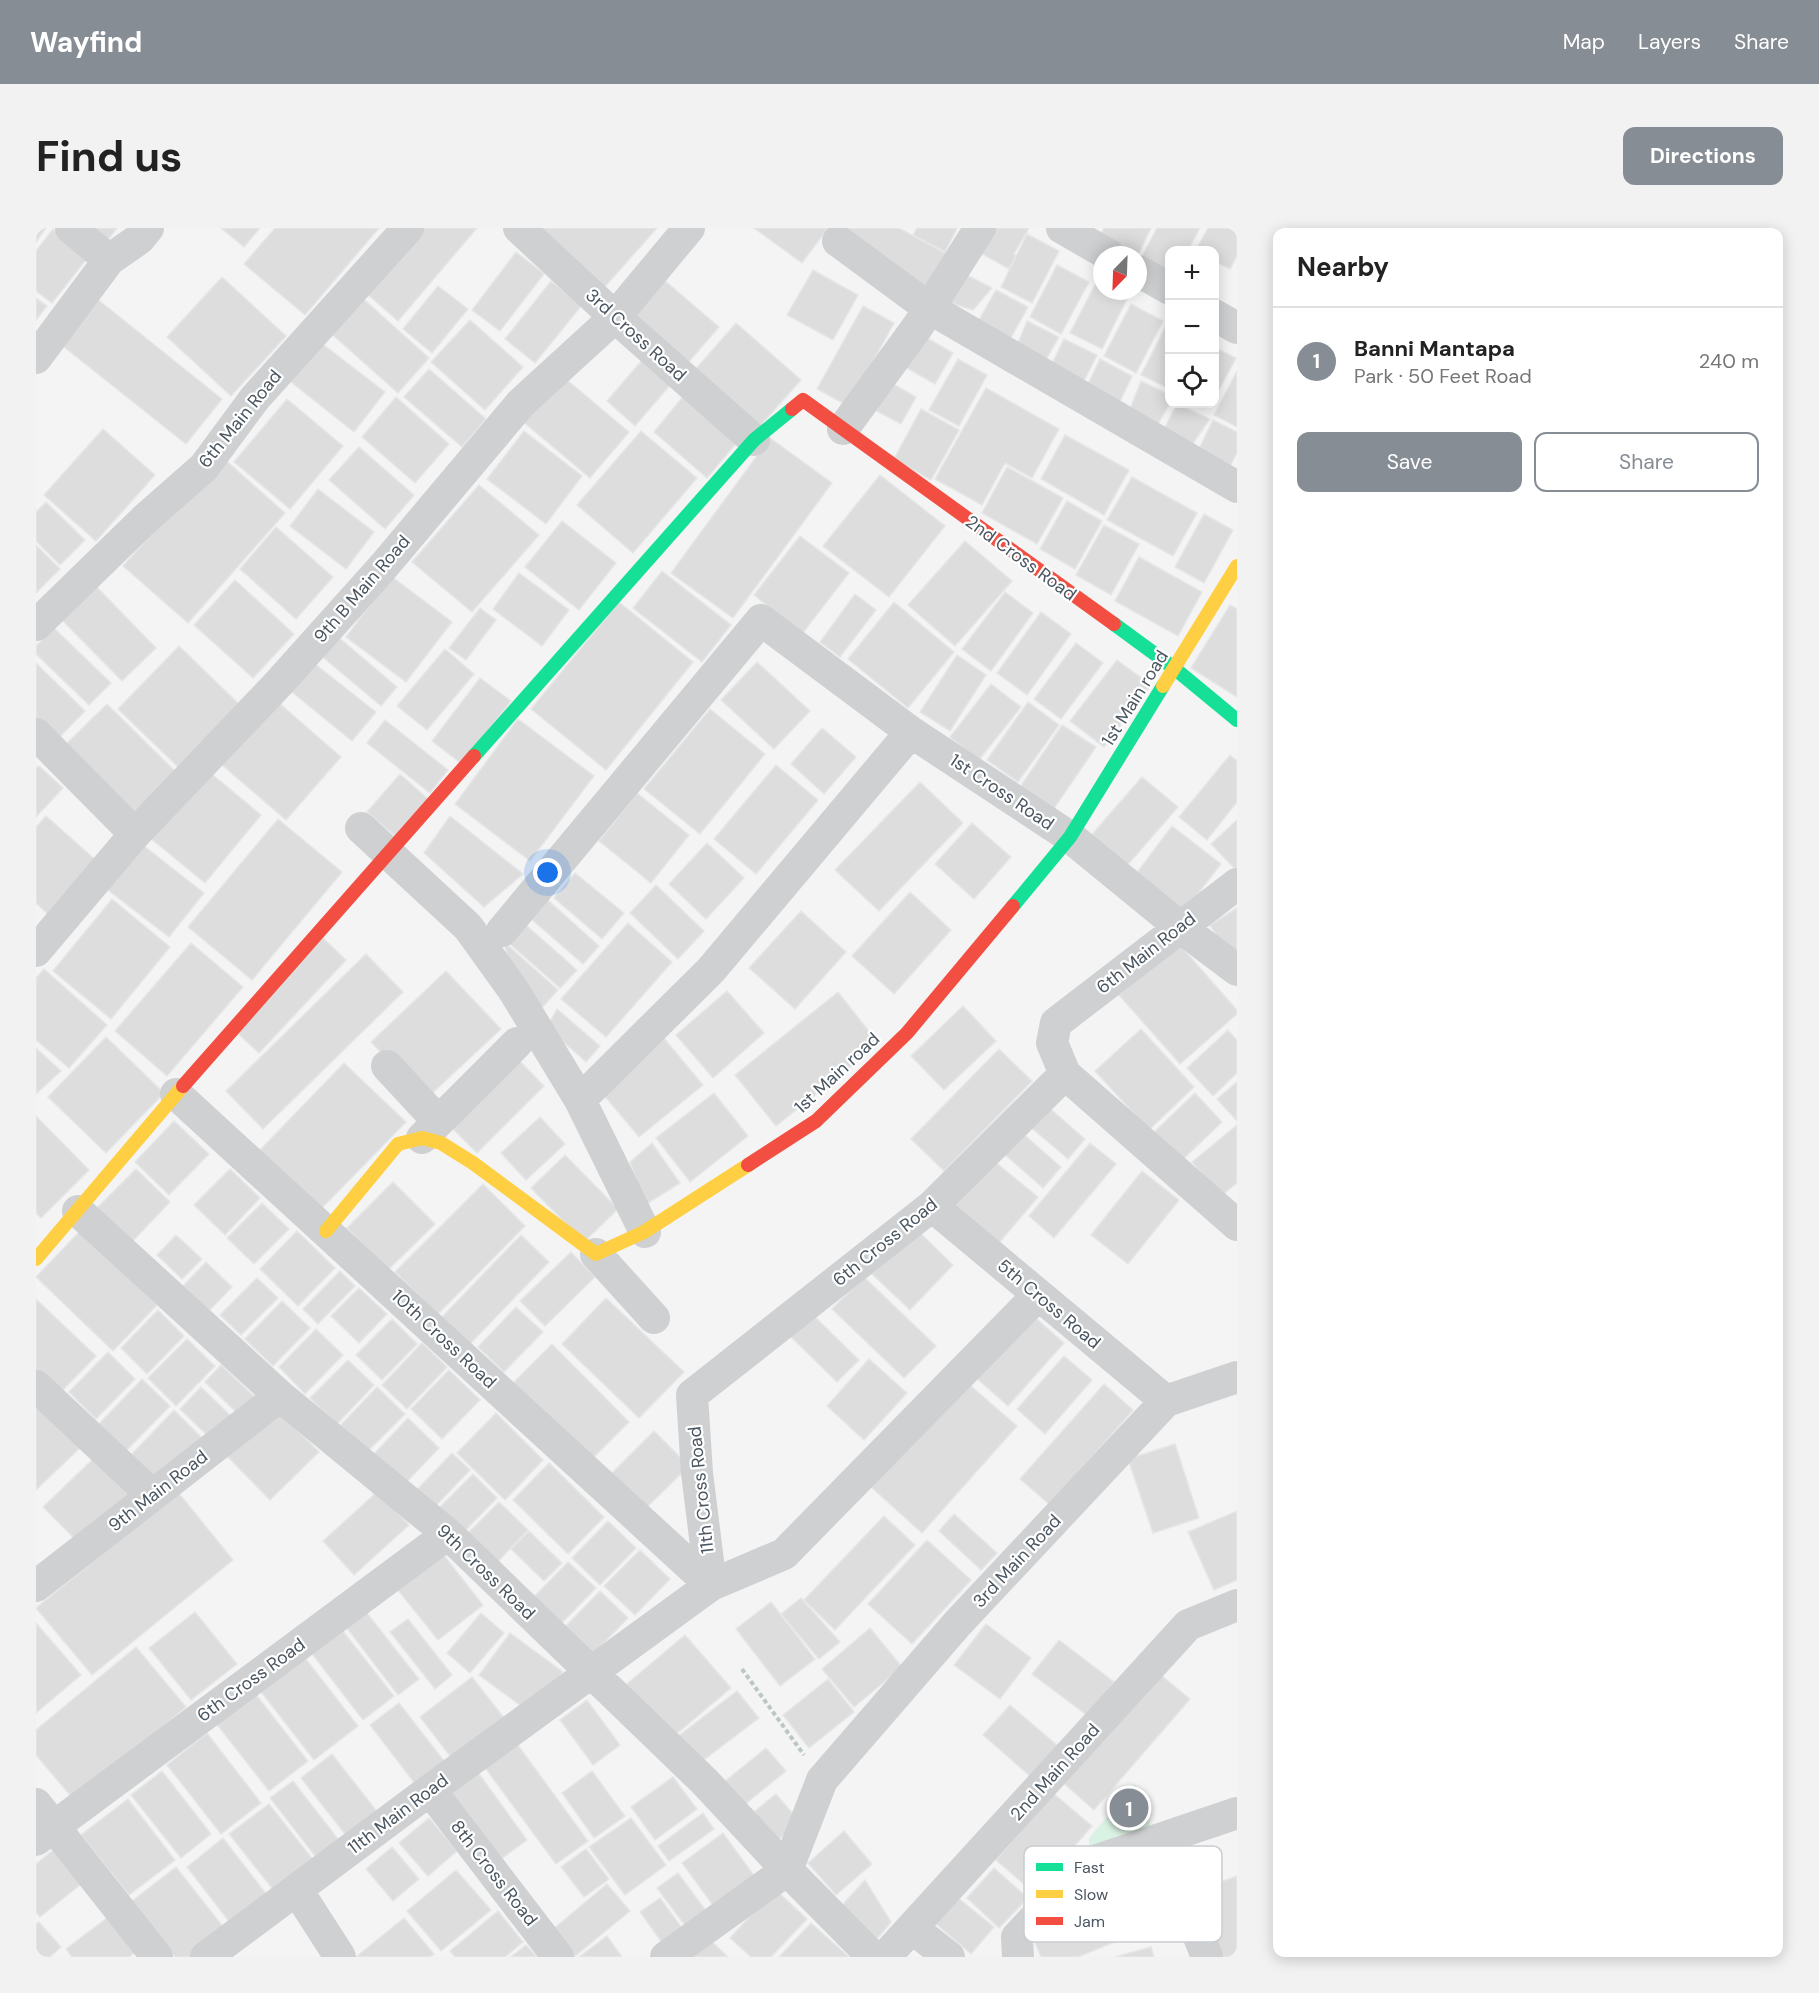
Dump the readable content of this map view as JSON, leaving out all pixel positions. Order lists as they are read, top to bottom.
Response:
{
  "streets": {
    "street": [
      "3rd Cross Road",
      "6th Main Road",
      "2nd Cross Road",
      "9th B Main Road",
      "1st Main road",
      "1st Cross Road",
      "6th Cross Road",
      "5th Cross Road",
      "10th Cross Road",
      "11th Cross Road",
      "9th Main Road",
      "3rd Main Road",
      "9th Cross Road",
      "2nd Main Road",
      "11th Main Road",
      "8th Cross Road"
    ]
  },
  "crossings": [
    ["3rd Cross Road", "2nd Cross Road"],
    ["3rd Cross Road", "9th B Main Road"],
    ["6th Main Road", "1st Cross Road"],
    ["6th Main Road", "6th Cross Road"],
    ["2nd Cross Road", "1st Main road"],
    ["1st Main road", "1st Cross Road"],
    ["6th Cross Road", "5th Cross Road"],
    ["6th Cross Road", "11th Cross Road"],
    ["6th Cross Road", "9th Cross Road"],
    ["5th Cross Road", "3rd Main Road"],
    ["5th Cross Road", "11th Main Road"],
    ["10th Cross Road", "11th Cross Road"],
    ["10th Cross Road", "11th Main Road"],
    ["11th Cross Road", "11th Main Road"],
    ["9th Main Road", "9th Cross Road"],
    ["3rd Main Road", "9th Cross Road"],
    ["9th Cross Road", "11th Main Road"],
    ["11th Main Road", "8th Cross Road"]
  ],
  "legend": ["Fast", "Slow", "Jam"],
  "north": "bottom left",
  "page": {
    "header": "Wayfind",
    "nav": ["Map", "Layers", "Share"],
    "buttons": [
      "Directions",
      ["Save", "Share"]
    ],
    "title": "Find us",
    "heading": "Nearby",
    "map_buttons": ["+", "−"],
    "list": [
      {
        "mark": "1",
        "name": "Banni Mantapa",
        "note": "Park · 50 Feet Road",
        "value": "240 m"
      }
    ],
    "pins": "1"
  }
}
